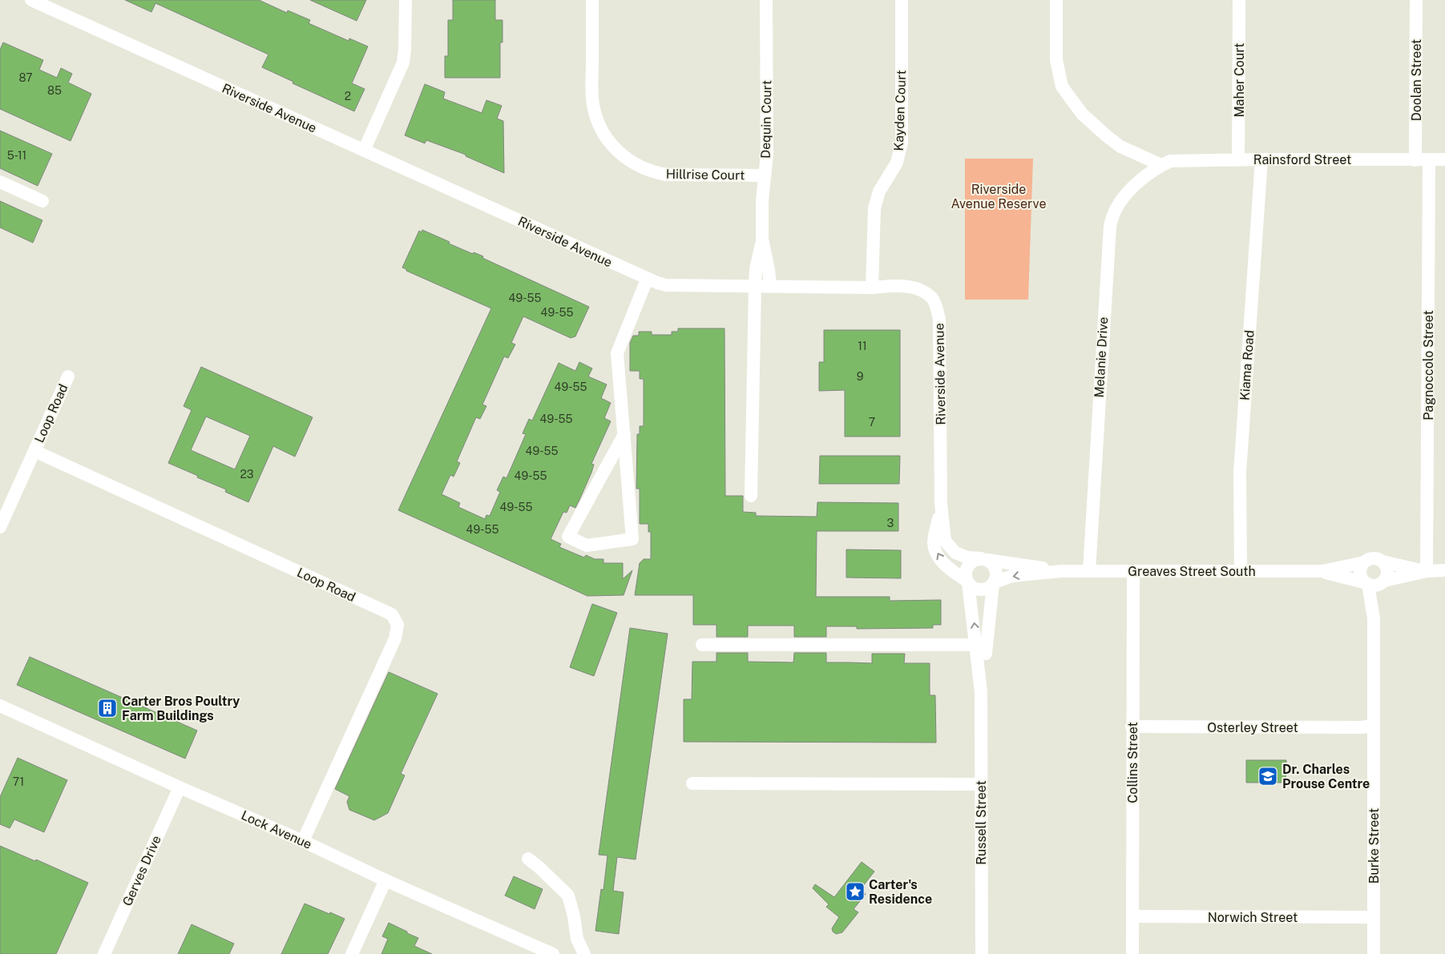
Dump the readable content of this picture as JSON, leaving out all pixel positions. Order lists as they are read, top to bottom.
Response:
{
  "streets": {
    "street": [
      "Maher Court",
      "Doolan Street",
      "Riverside Avenue",
      "Kayden Court",
      "Dequin Court",
      "Rainsford Street",
      "Hillrise Court",
      "Melanie Drive",
      "Kiama Road",
      "Pagnoccolo Street",
      "Loop Road",
      "Greaves Street South",
      "Osterley Street",
      "Collins Street",
      "Russell Street",
      "Lock Avenue",
      "Burke Street",
      "Gerves Drive",
      "Norwich Street"
    ]
  },
  "crossings": [
    ["Maher Court", "Rainsford Street"],
    ["Doolan Street", "Rainsford Street"],
    ["Riverside Avenue", "Kayden Court"],
    ["Riverside Avenue", "Dequin Court"],
    ["Riverside Avenue", "Greaves Street South"],
    ["Riverside Avenue", "Russell Street"],
    ["Dequin Court", "Hillrise Court"],
    ["Rainsford Street", "Melanie Drive"],
    ["Rainsford Street", "Kiama Road"],
    ["Rainsford Street", "Pagnoccolo Street"],
    ["Melanie Drive", "Greaves Street South"],
    ["Kiama Road", "Greaves Street South"],
    ["Pagnoccolo Street", "Greaves Street South"],
    ["Loop Road", "Lock Avenue"],
    ["Greaves Street South", "Collins Street"],
    ["Greaves Street South", "Russell Street"],
    ["Greaves Street South", "Burke Street"],
    ["Osterley Street", "Collins Street"],
    ["Osterley Street", "Burke Street"],
    ["Collins Street", "Norwich Street"],
    ["Lock Avenue", "Gerves Drive"],
    ["Burke Street", "Norwich Street"]
  ],
  "parks": ["Riverside Avenue Reserve"],
  "places": {
    "building": ["Carter Bros Poultry Farm Buildings"],
    "school or university": ["Dr. Charles Prouse Centre"],
    "place": ["Carter's Residence"]
  },
  "house_numbers": [
    "87",
    "85",
    "2",
    "5-11",
    "49-55",
    "49-55",
    "11",
    "9",
    "49-55",
    "49-55",
    "7",
    "49-55",
    "23",
    "49-55",
    "49-55",
    "3",
    "49-55",
    "71"
  ]
}
